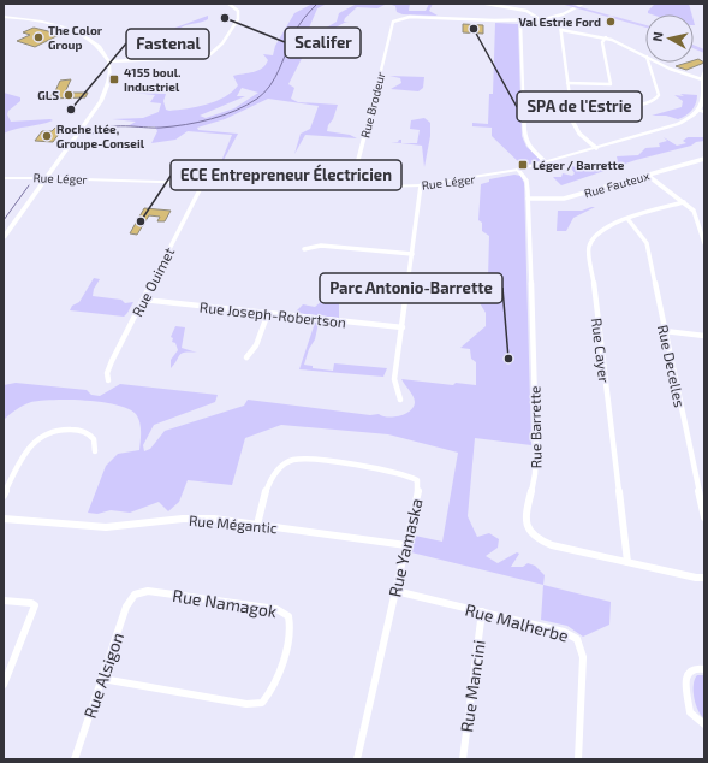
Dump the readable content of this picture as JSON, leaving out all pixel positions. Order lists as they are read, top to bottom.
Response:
{
  "streets": {
    "street": [
      "Rue Brodeur",
      "Rue Léger",
      "Rue Fauteux",
      "Rue Ouimet",
      "Rue Joseph-Robertson",
      "Rue Cayer",
      "Rue Decelles",
      "Rue Barrette",
      "Rue Mégantic",
      "Rue Yamaska",
      "Rue Namagok",
      "Rue Malherbe",
      "Rue Alsigon",
      "Rue Mancini"
    ]
  },
  "crossings": [
    ["Rue Brodeur", "Rue Léger"],
    ["Rue Léger", "Rue Ouimet"],
    ["Rue Léger", "Rue Barrette"],
    ["Rue Fauteux", "Rue Barrette"],
    ["Rue Ouimet", "Rue Joseph-Robertson"],
    ["Rue Cayer", "Rue Decelles"],
    ["Rue Cayer", "Rue Barrette"],
    ["Rue Mégantic", "Rue Yamaska"],
    ["Rue Yamaska", "Rue Malherbe"],
    ["Rue Namagok", "Rue Alsigon"],
    ["Rue Malherbe", "Rue Mancini"]
  ],
  "places": {
    "other": [
      "Scalifer",
      "Val Estrie Ford",
      "SPA de l'Estrie",
      "The Color Group",
      "GLS",
      "Fastenal",
      "Roche ltée, Groupe-Conseil",
      "ECE Entrepreneur Électricien",
      "Parc Antonio-Barrette"
    ],
    "transit": ["4155 boul. Industriel", "Léger / Barrette"]
  },
  "north": "left"
}
